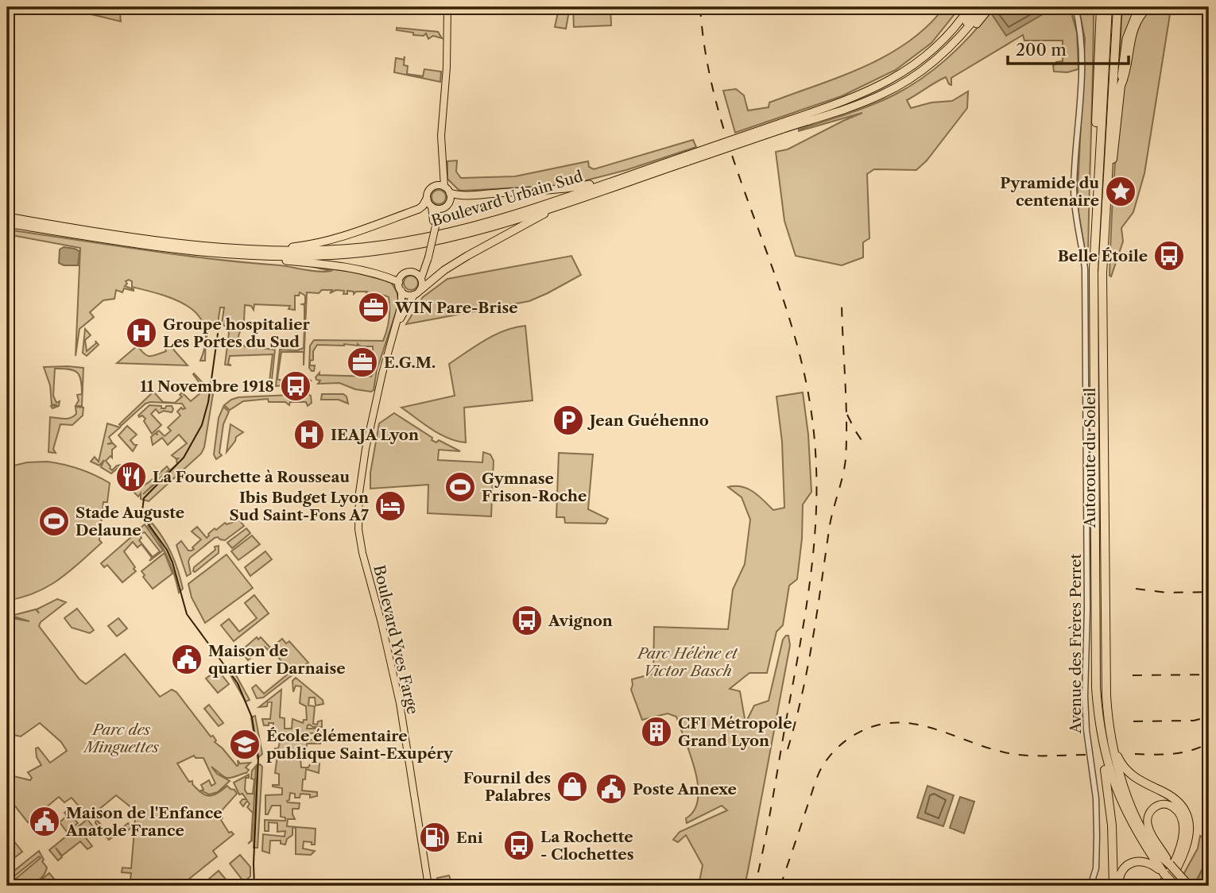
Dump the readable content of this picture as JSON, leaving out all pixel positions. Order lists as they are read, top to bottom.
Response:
{
  "streets": {
    "highway": ["Boulevard Urbain Sud", "Autoroute du Soleil"],
    "main road": ["Boulevard Yves Farge"],
    "street": ["Avenue des Frères Perret"]
  },
  "parks": ["Parc Hélène et Victor Basch", "Parc des Minguettes"],
  "places": {
    "place": ["Pyramide du centenaire"],
    "bus stop": [
      "Belle Étoile",
      "11 Novembre 1918",
      "Avignon",
      "La Rochette - Clochettes"
    ],
    "office": ["WIN Pare-Brise", "E.G.M."],
    "hospital": ["Groupe hospitalier Les Portes du Sud", "IEAJA Lyon"],
    "parking": ["Jean Guéhenno"],
    "restaurant": ["La Fourchette à Rousseau"],
    "sports": ["Gymnase Frison-Roche", "Stade Auguste Delaune"],
    "hotel": ["Ibis Budget Lyon Sud Saint-Fons A7"],
    "public building": ["Maison de quartier Darnaise", "Poste Annexe", "Maison de l'Enfance Anatole France"],
    "building": ["CFI Métropole Grand Lyon"],
    "school or university": ["École élémentaire publique Saint-Exupéry"],
    "shop": ["Fournil des Palabres"],
    "fuel station": ["Eni"]
  },
  "scale_bar": "200 m"
}
